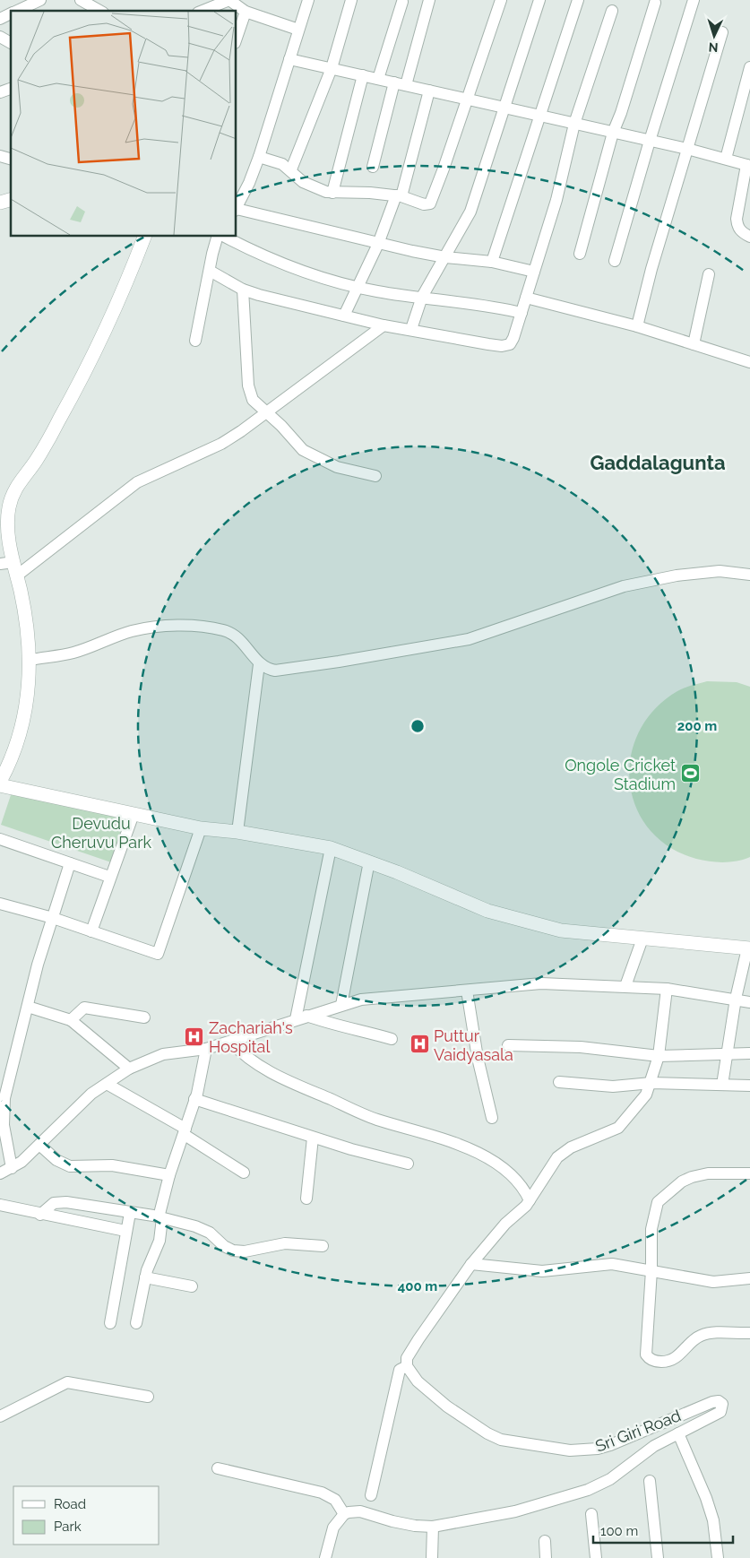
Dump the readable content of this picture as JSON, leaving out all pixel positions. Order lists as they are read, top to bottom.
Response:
{
  "streets": {
    "street": ["Sri Giri Road"]
  },
  "districts": ["Gaddalagunta"],
  "parks": ["Devudu Cheruvu Park"],
  "places": {
    "sports": ["Ongole Cricket Stadium"],
    "hospital": ["Zachariah's Hospital", "Puttur Vaidyasala"]
  },
  "legend": ["Road", "Park"],
  "scale_bar": "100 m",
  "north": "bottom",
  "rings": ["200 m", "400 m"]
}
